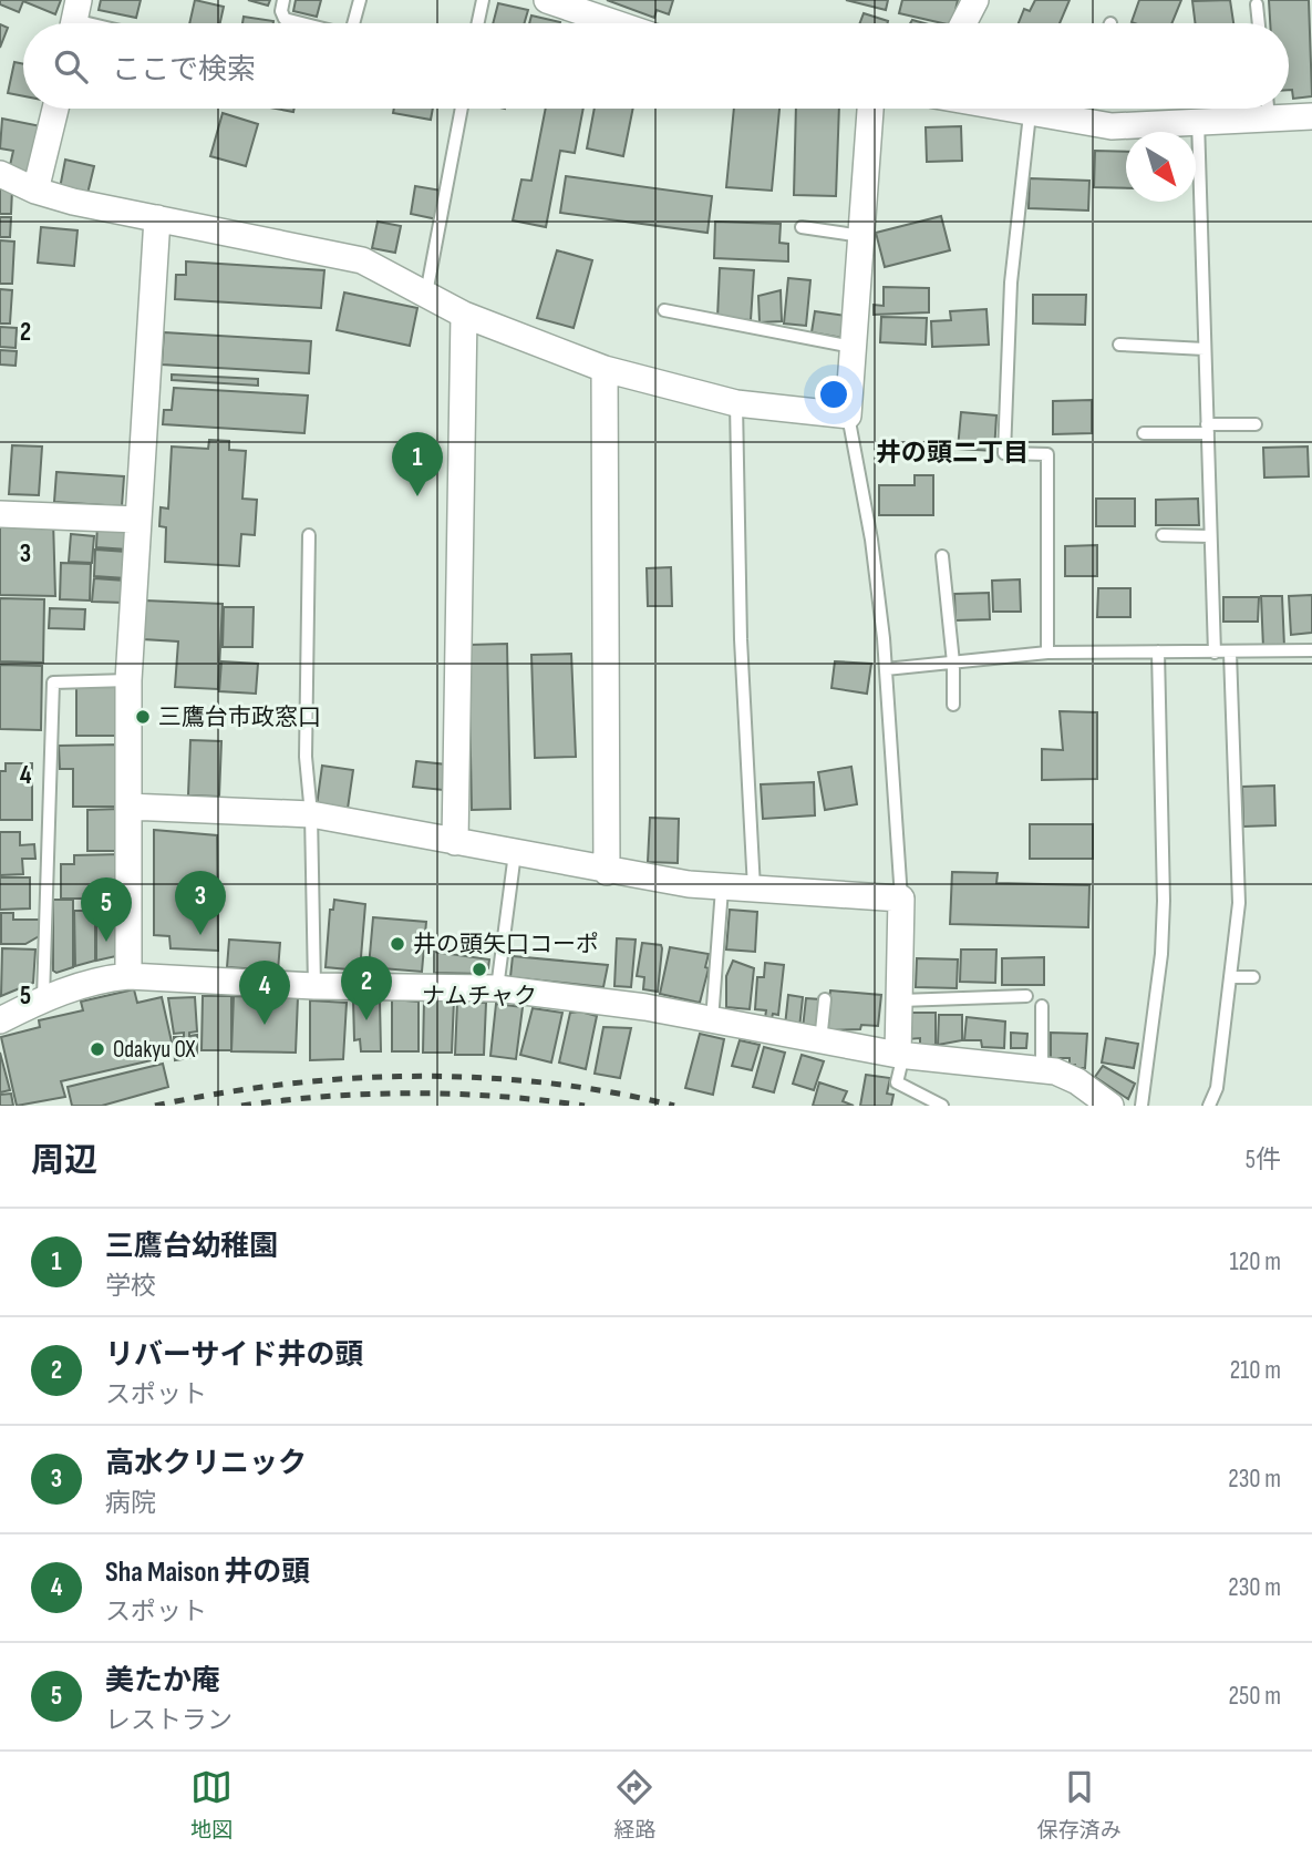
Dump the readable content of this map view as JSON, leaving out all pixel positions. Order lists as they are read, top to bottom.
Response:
{
  "districts": ["井の頭二丁目"],
  "places": [
    "三鷹台市政窓口",
    "井の頭矢口コーポ",
    "ナムチャク",
    "Odakyu OX"
  ],
  "north": "bottom right",
  "page": {
    "search": "ここで検索",
    "pins": [
      "1",
      "3",
      "5",
      "2",
      "4"
    ],
    "heading": ["周辺", "5件"],
    "list": [
      {
        "mark": "1",
        "name": "三鷹台幼稚園",
        "note": "学校",
        "value": "120 m"
      },
      {
        "mark": "2",
        "name": "リバーサイド井の頭",
        "note": "スポット",
        "value": "210 m"
      },
      {
        "mark": "3",
        "name": "高水クリニック",
        "note": "病院",
        "value": "230 m"
      },
      {
        "mark": "4",
        "name": "Sha Maison 井の頭",
        "note": "スポット",
        "value": "230 m"
      },
      {
        "mark": "5",
        "name": "美たか庵",
        "note": "レストラン",
        "value": "250 m"
      }
    ],
    "nav": ["地図", "経路", "保存済み"]
  },
  "grid": {
    "rows": [
      "2",
      "3",
      "4",
      "5"
    ]
  }
}
